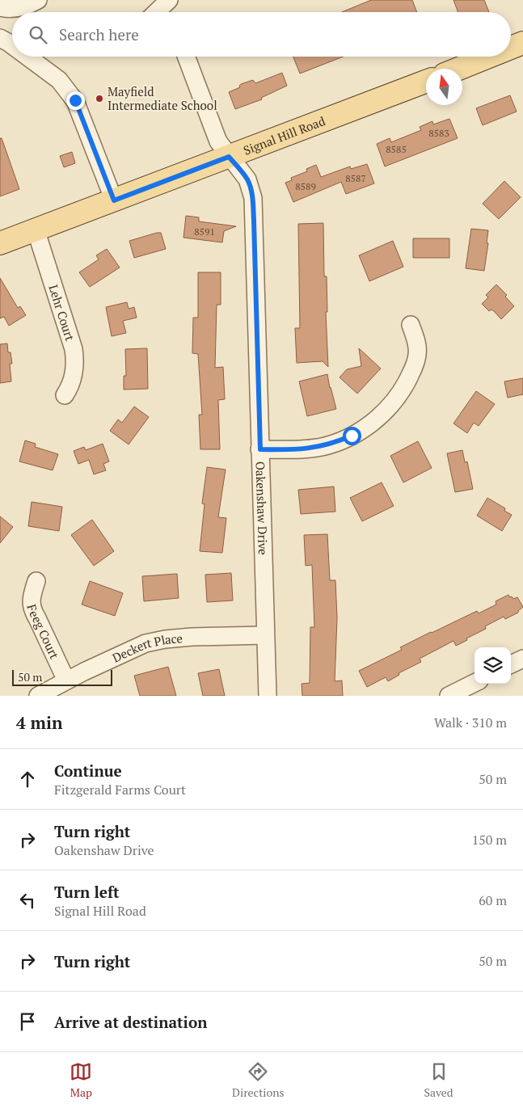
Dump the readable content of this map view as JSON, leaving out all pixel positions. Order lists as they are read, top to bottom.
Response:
{
  "streets": {
    "main road": ["Signal Hill Road"],
    "street": [
      "Lehr Court",
      "Oakenshaw Drive",
      "Feeg Court",
      "Deckert Place"
    ]
  },
  "crossings": [
    ["Signal Hill Road", "Lehr Court"],
    ["Signal Hill Road", "Oakenshaw Drive"],
    ["Oakenshaw Drive", "Deckert Place"],
    ["Feeg Court", "Deckert Place"]
  ],
  "places": ["Mayfield Intermediate School"],
  "house_numbers": [
    "8583",
    "8585",
    "8587",
    "8589",
    "8591"
  ],
  "scale_bar": "50 m",
  "north": "top",
  "page": {
    "search": "Search here",
    "scale": "50 m",
    "heading": ["4 min", "Walk · 310 m"],
    "list": [
      ["Continue", "Fitzgerald Farms Court", "50 m"],
      ["Turn right", "Oakenshaw Drive", "150 m"],
      ["Turn left", "Signal Hill Road", "60 m"],
      ["Turn right", "50 m"],
      "Arrive at destination"
    ],
    "nav": ["Map", "Directions", "Saved"]
  }
}
